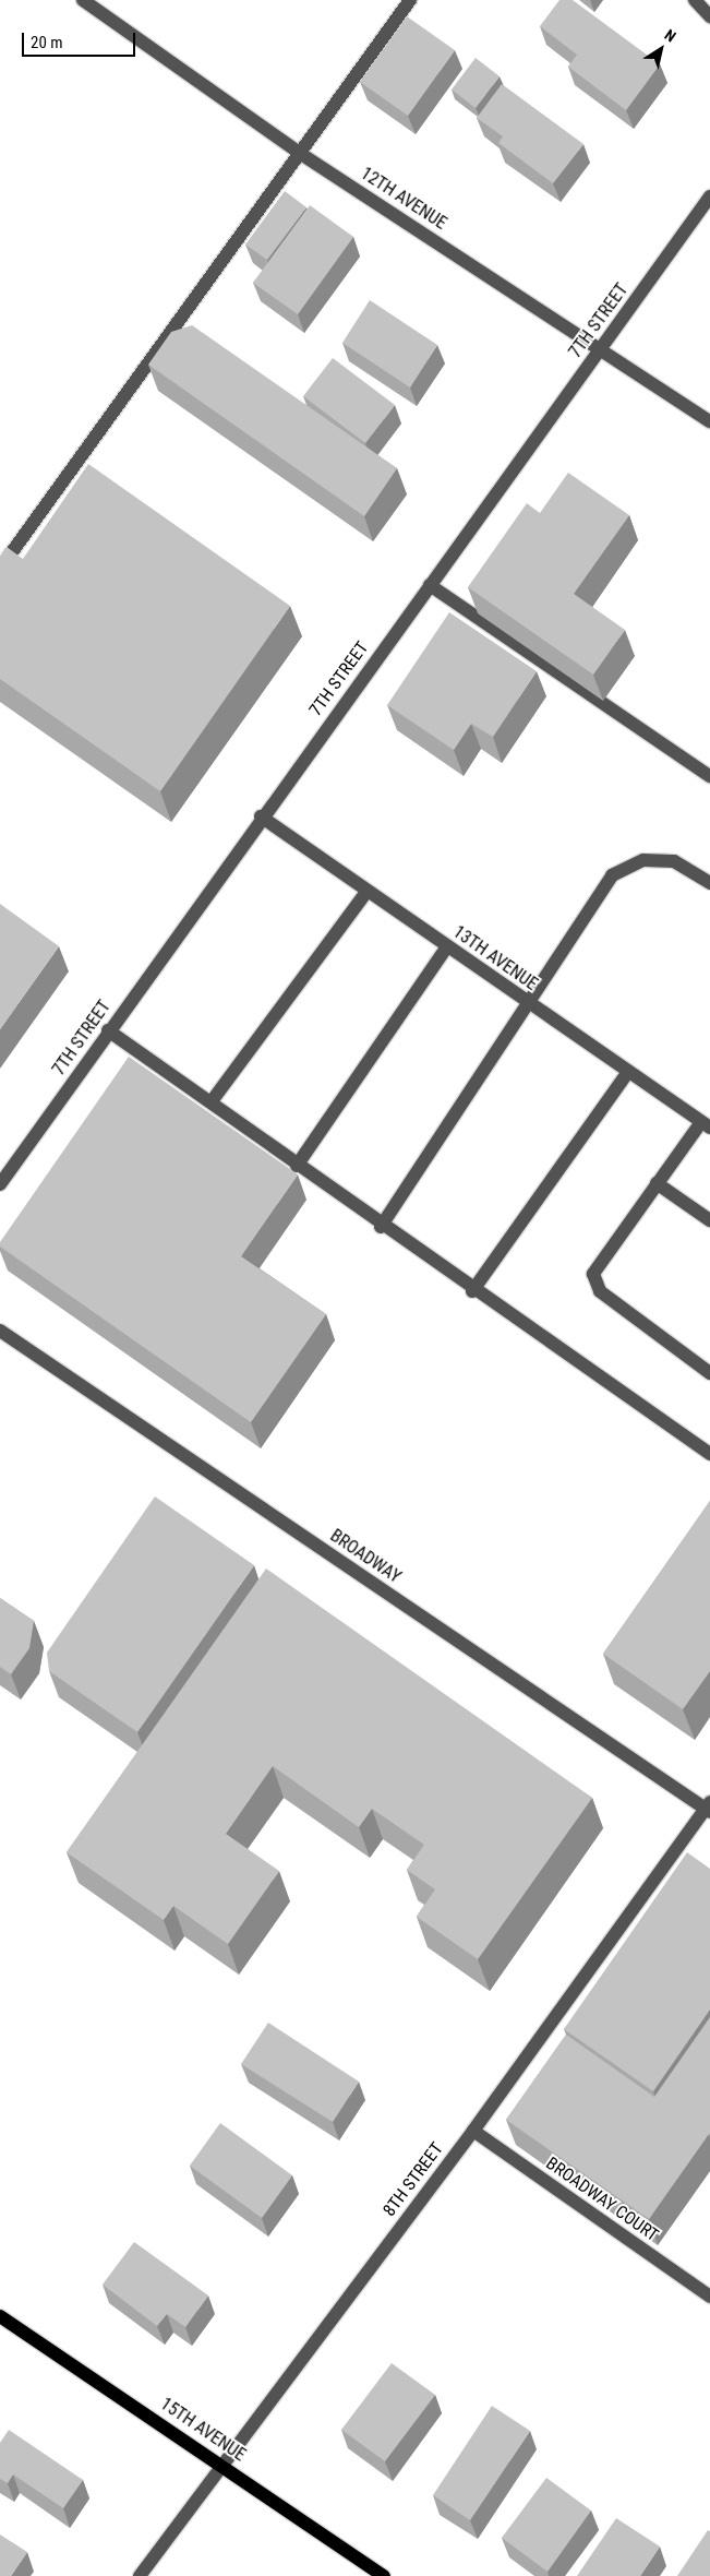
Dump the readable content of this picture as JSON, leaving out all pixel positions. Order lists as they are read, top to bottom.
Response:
{
  "streets": {
    "main road": ["15TH AVENUE"],
    "street": [
      "12TH AVENUE",
      "7TH STREET",
      "13TH AVENUE",
      "BROADWAY",
      "8TH STREET",
      "BROADWAY COURT"
    ]
  },
  "crossings": [
    ["12TH AVENUE", "7TH STREET"],
    ["7TH STREET", "13TH AVENUE"],
    ["BROADWAY", "8TH STREET"],
    ["8TH STREET", "BROADWAY COURT"],
    ["8TH STREET", "15TH AVENUE"]
  ],
  "scale_bar": "20 m",
  "north": "top right"
}
